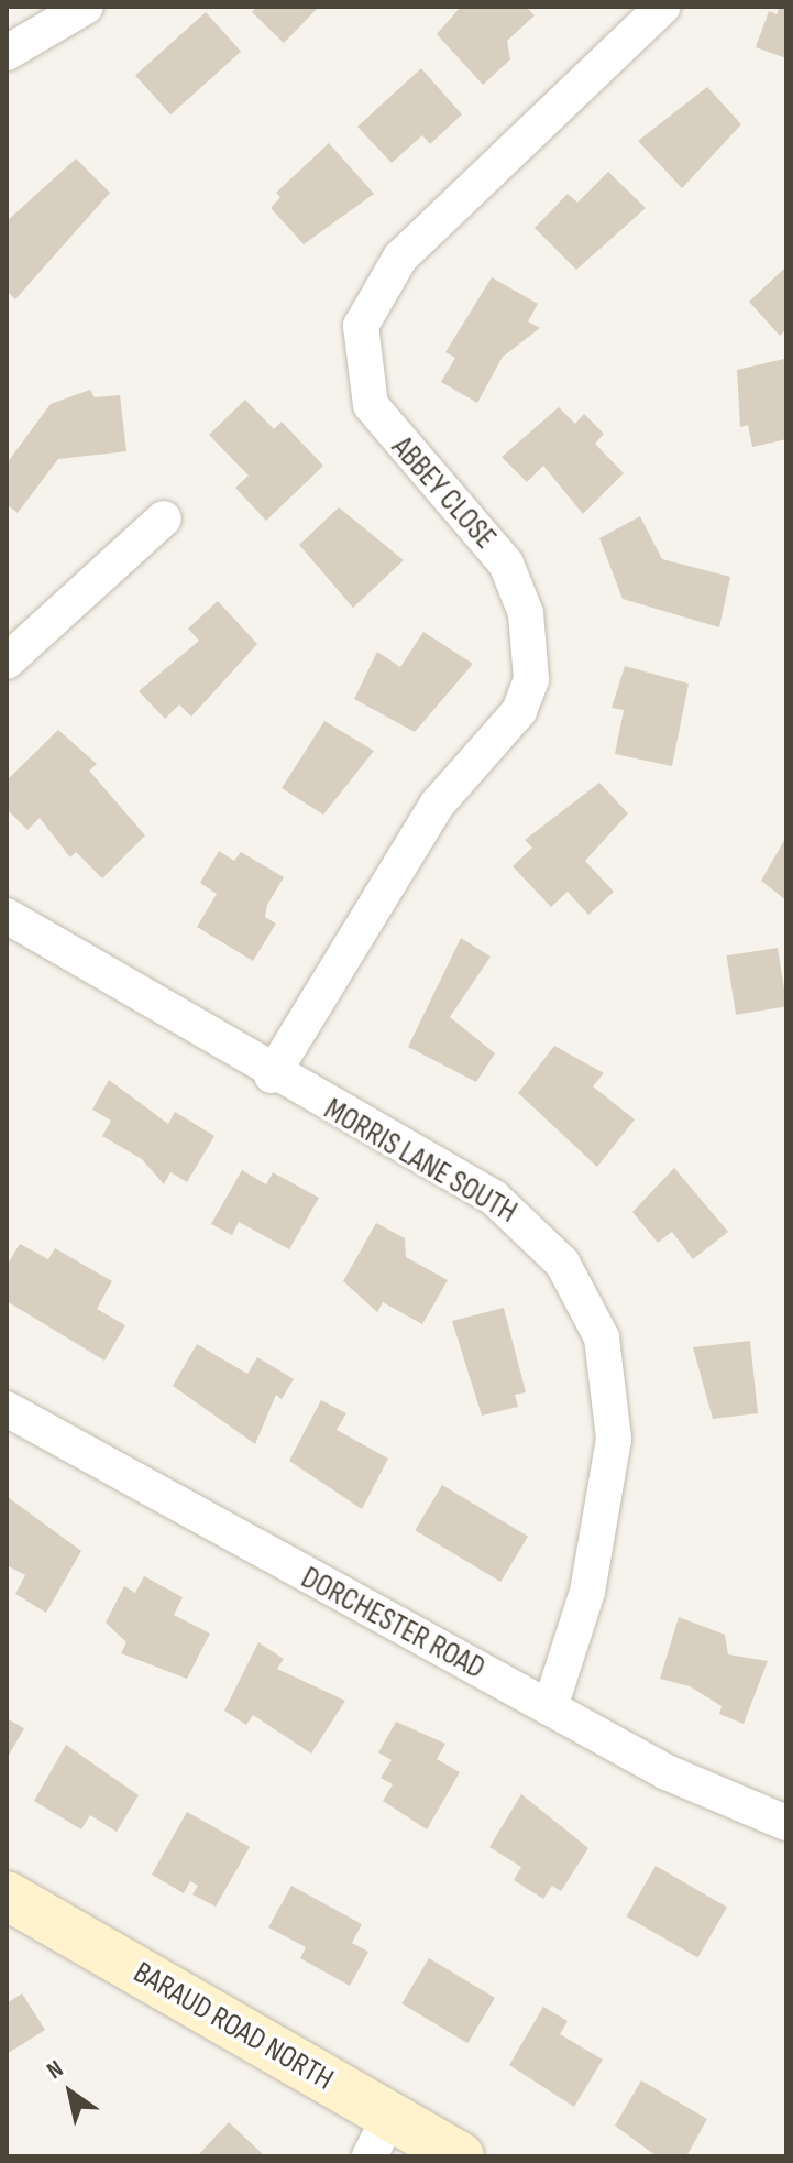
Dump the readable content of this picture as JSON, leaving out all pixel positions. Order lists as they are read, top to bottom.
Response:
{
  "streets": {
    "street": [
      "ABBEY CLOSE",
      "MORRIS LANE SOUTH",
      "DORCHESTER ROAD",
      "BARAUD ROAD NORTH"
    ]
  },
  "crossings": [
    ["ABBEY CLOSE", "MORRIS LANE SOUTH"],
    ["MORRIS LANE SOUTH", "DORCHESTER ROAD"]
  ],
  "north": "top left"
}
